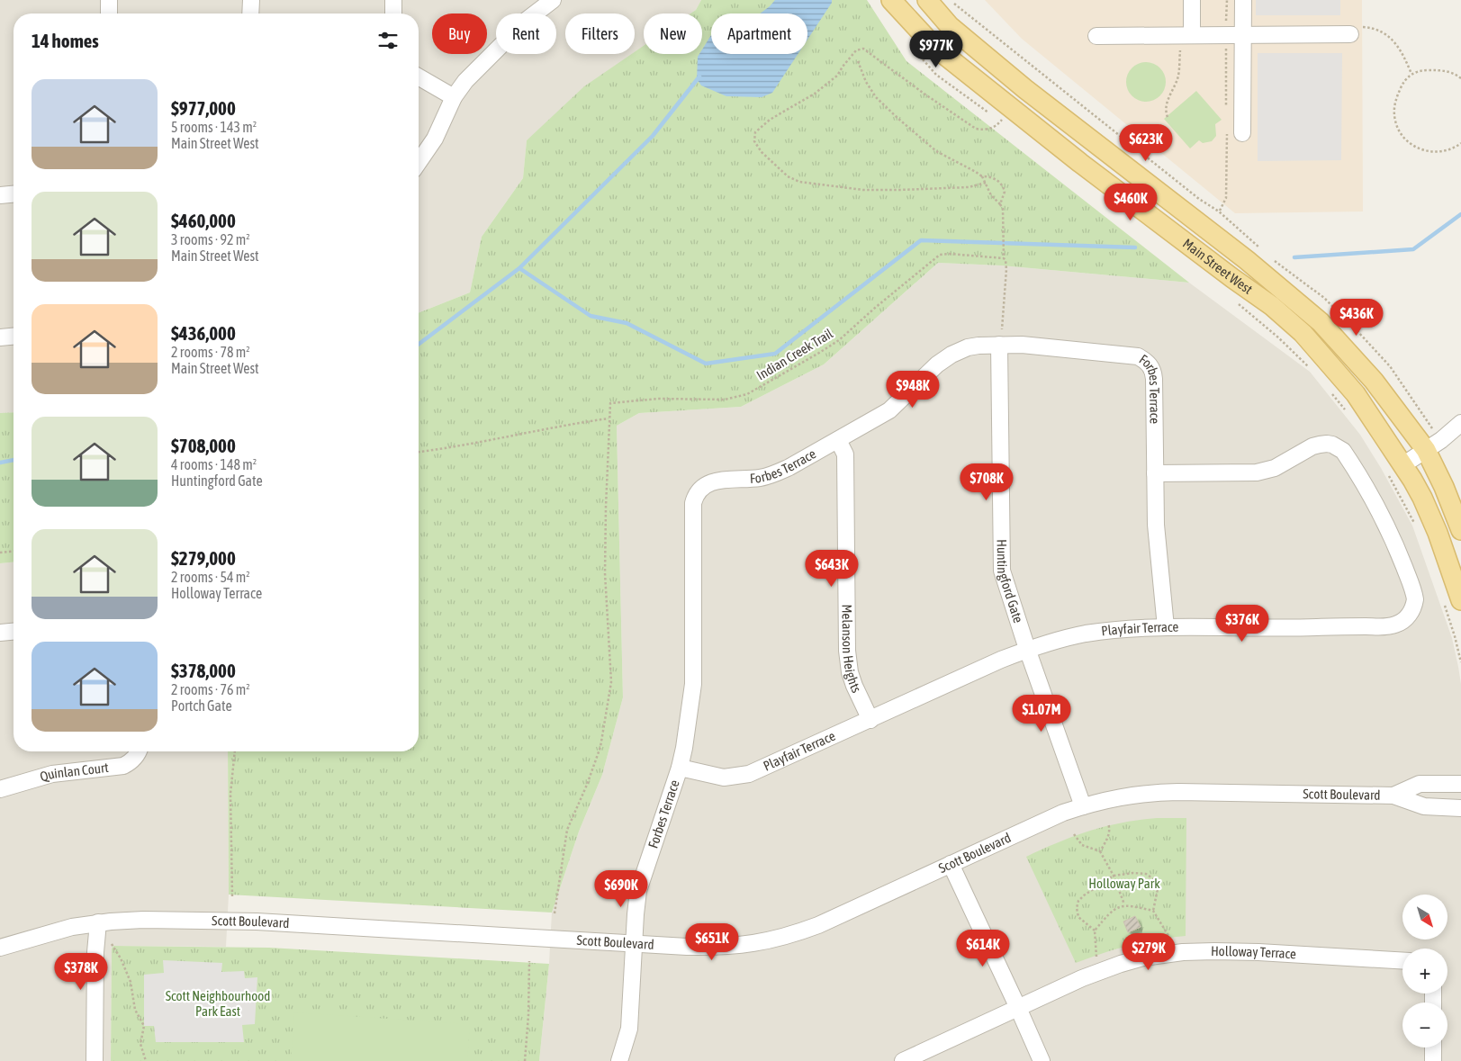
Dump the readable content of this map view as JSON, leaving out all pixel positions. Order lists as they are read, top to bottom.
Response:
{
  "streets": {
    "main road": ["Main Street West"],
    "street": [
      "Forbes Terrace",
      "Huntingford Gate",
      "Playfair Terrace",
      "Melanson Heights",
      "Quinlan Court",
      "Scott Boulevard",
      "Holloway Terrace"
    ],
    "path": ["Indian Creek Trail"]
  },
  "crossings": [
    ["Forbes Terrace", "Huntingford Gate"],
    ["Forbes Terrace", "Playfair Terrace"],
    ["Forbes Terrace", "Melanson Heights"],
    ["Forbes Terrace", "Scott Boulevard"],
    ["Huntingford Gate", "Playfair Terrace"],
    ["Huntingford Gate", "Scott Boulevard"],
    ["Playfair Terrace", "Melanson Heights"]
  ],
  "parks": ["Holloway Park", "Scott Neighbourhood Park East"],
  "north": "bottom right",
  "page": {
    "chip": [
      "Buy",
      "Rent",
      "Filters",
      "New",
      "Apartment"
    ],
    "heading": "14 homes",
    "price": [
      "$977K",
      "$623K",
      "$460K",
      "$436K",
      "$948K",
      "$708K",
      "$643K",
      "$376K",
      "$1.07M",
      "$690K",
      "$651K",
      "$614K",
      "$279K",
      "$378K"
    ],
    "list": [
      {
        "name": "$977,000",
        "note": "5 rooms · 143 m² · Main Street West"
      },
      {
        "name": "$460,000",
        "note": "3 rooms · 92 m² · Main Street West"
      },
      {
        "name": "$436,000",
        "note": "2 rooms · 78 m² · Main Street West"
      },
      {
        "name": "$708,000",
        "note": "4 rooms · 148 m² · Huntingford Gate"
      },
      {
        "name": "$279,000",
        "note": "2 rooms · 54 m² · Holloway Terrace"
      },
      {
        "name": "$378,000",
        "note": "2 rooms · 76 m² · Portch Gate"
      }
    ],
    "map_buttons": ["+", "−"]
  }
}
